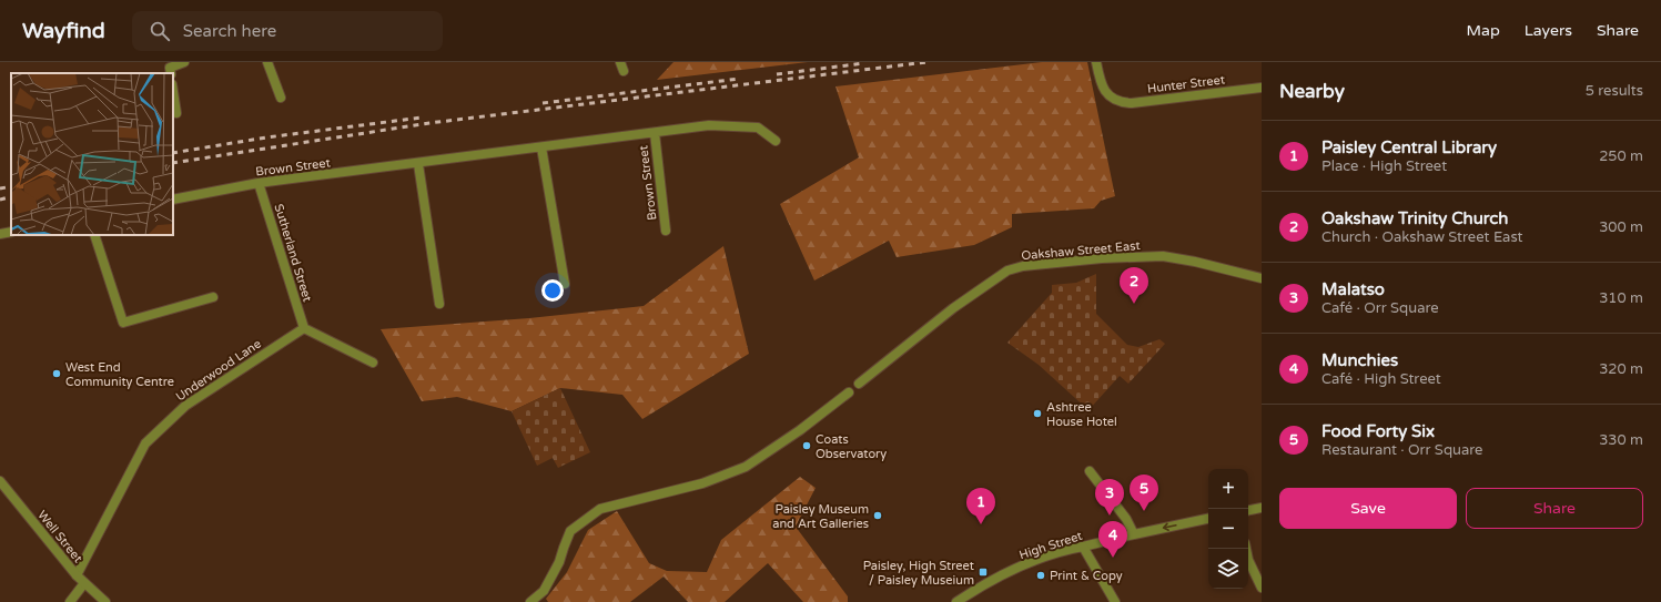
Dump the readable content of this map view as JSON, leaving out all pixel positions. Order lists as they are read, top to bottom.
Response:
{
  "streets": {
    "street": [
      "Hunter Street",
      "Brown Street",
      "Oakshaw Street East",
      "Sutherland Street",
      "Underwood Lane",
      "Well Street",
      "High Street"
    ]
  },
  "crossings": [
    ["Brown Street", "Sutherland Street"],
    ["Sutherland Street", "Underwood Lane"],
    ["Underwood Lane", "Well Street"]
  ],
  "places": {
    "other": [
      "West End Community Centre",
      "Ashtree House Hotel",
      "Coats Observatory",
      "Paisley Museum and Art Galleries",
      "Print & Copy"
    ],
    "transit": ["Paisley, High Street / Paisley Museium"]
  },
  "page": {
    "header": "Wayfind",
    "search": "Search here",
    "nav": ["Map", "Layers", "Share"],
    "heading": ["Nearby", "5 results"],
    "list": [
      {
        "mark": "1",
        "name": "Paisley Central Library",
        "note": "Place · High Street",
        "value": "250 m"
      },
      {
        "mark": "2",
        "name": "Oakshaw Trinity Church",
        "note": "Church · Oakshaw Street East",
        "value": "300 m"
      },
      {
        "mark": "3",
        "name": "Malatso",
        "note": "Café · Orr Square",
        "value": "310 m"
      },
      {
        "mark": "4",
        "name": "Munchies",
        "note": "Café · High Street",
        "value": "320 m"
      },
      {
        "mark": "5",
        "name": "Food Forty Six",
        "note": "Restaurant · Orr Square",
        "value": "330 m"
      }
    ],
    "pins": [
      "2",
      "5",
      "3",
      "1",
      "4"
    ],
    "map_buttons": ["+", "−"],
    "buttons": ["Save", "Share"]
  }
}
